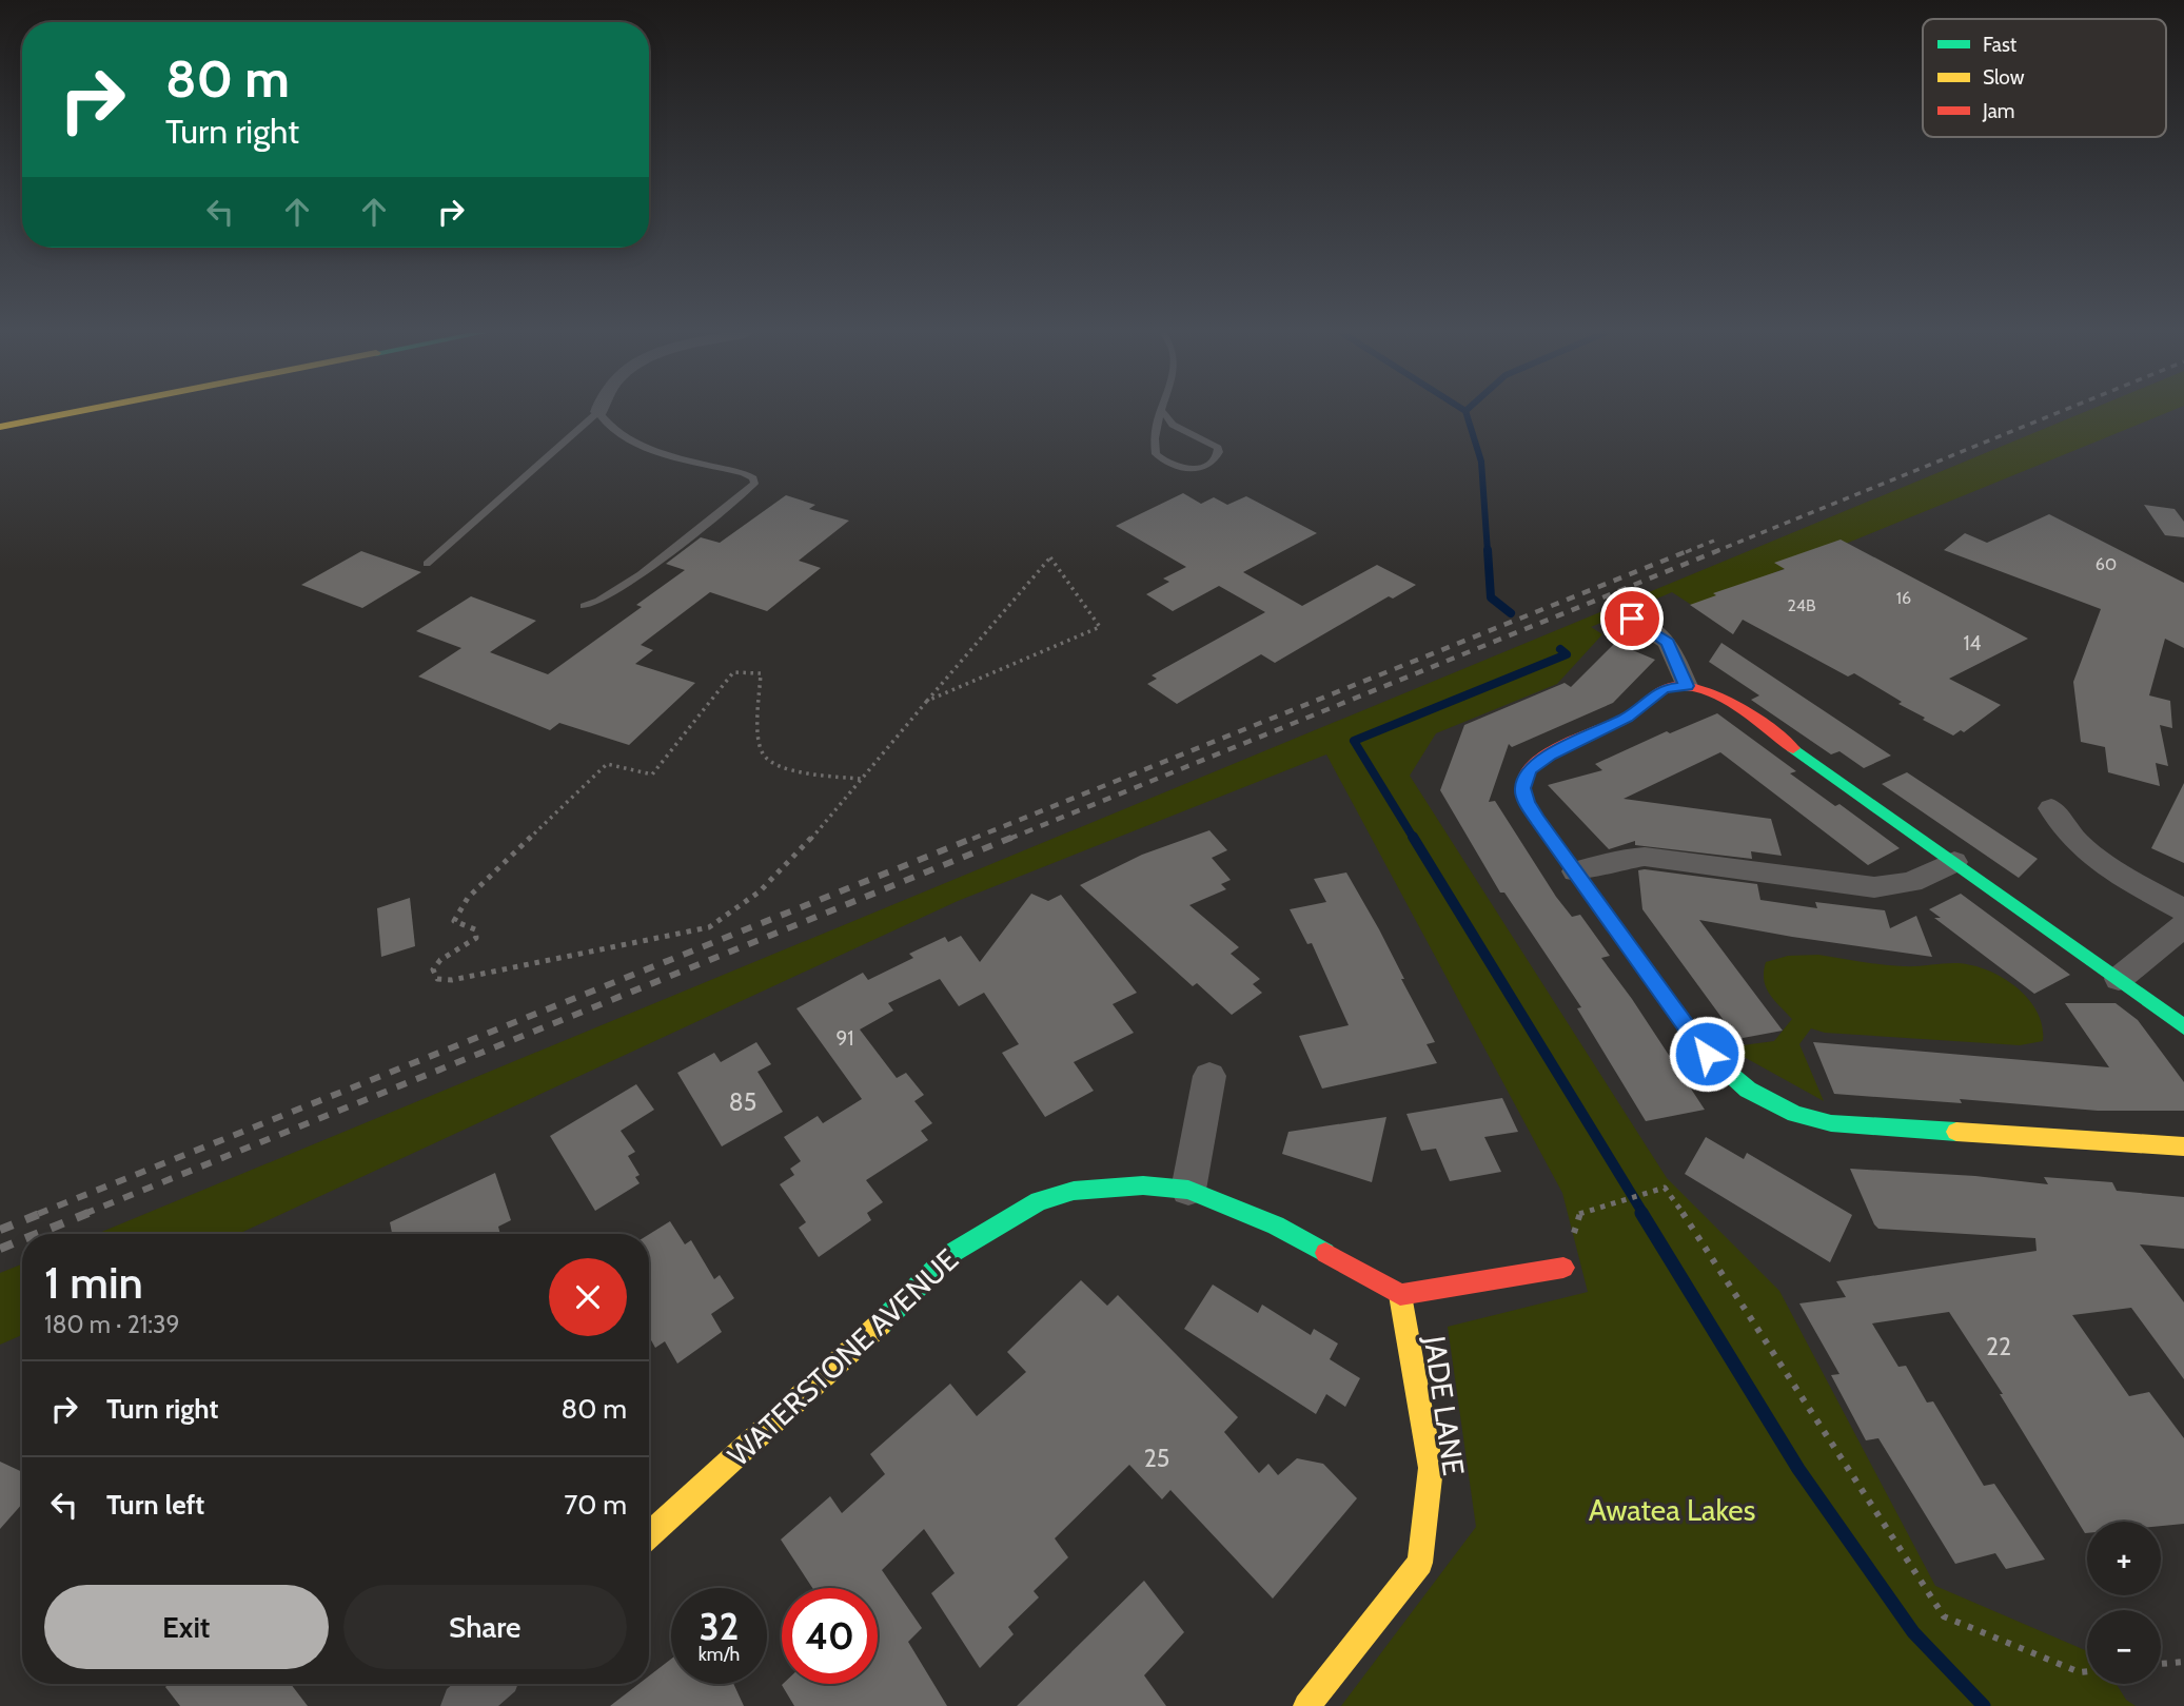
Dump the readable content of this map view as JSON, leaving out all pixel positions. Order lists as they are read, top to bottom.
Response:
{
  "streets": {
    "street": ["WATERSTONE AVENUE", "JADE LANE"]
  },
  "crossings": [
    ["WATERSTONE AVENUE", "JADE LANE"]
  ],
  "parks": ["Awatea Lakes"],
  "house_numbers": [
    "60",
    "16",
    "24B",
    "14",
    "91",
    "85",
    "22",
    "25"
  ],
  "legend": ["Fast", "Slow", "Jam"],
  "page": {
    "turn": ["80 m", "Turn right"],
    "heading": ["1 min", "180 m · 21:39"],
    "list": [
      {
        "name": "Turn right",
        "value": "80 m"
      },
      {
        "name": "Turn left",
        "value": "70 m"
      }
    ],
    "map_buttons": ["+", "−"],
    "buttons": ["Exit", "Share"],
    "speed": "32 km/h",
    "limit": "40"
  }
}
